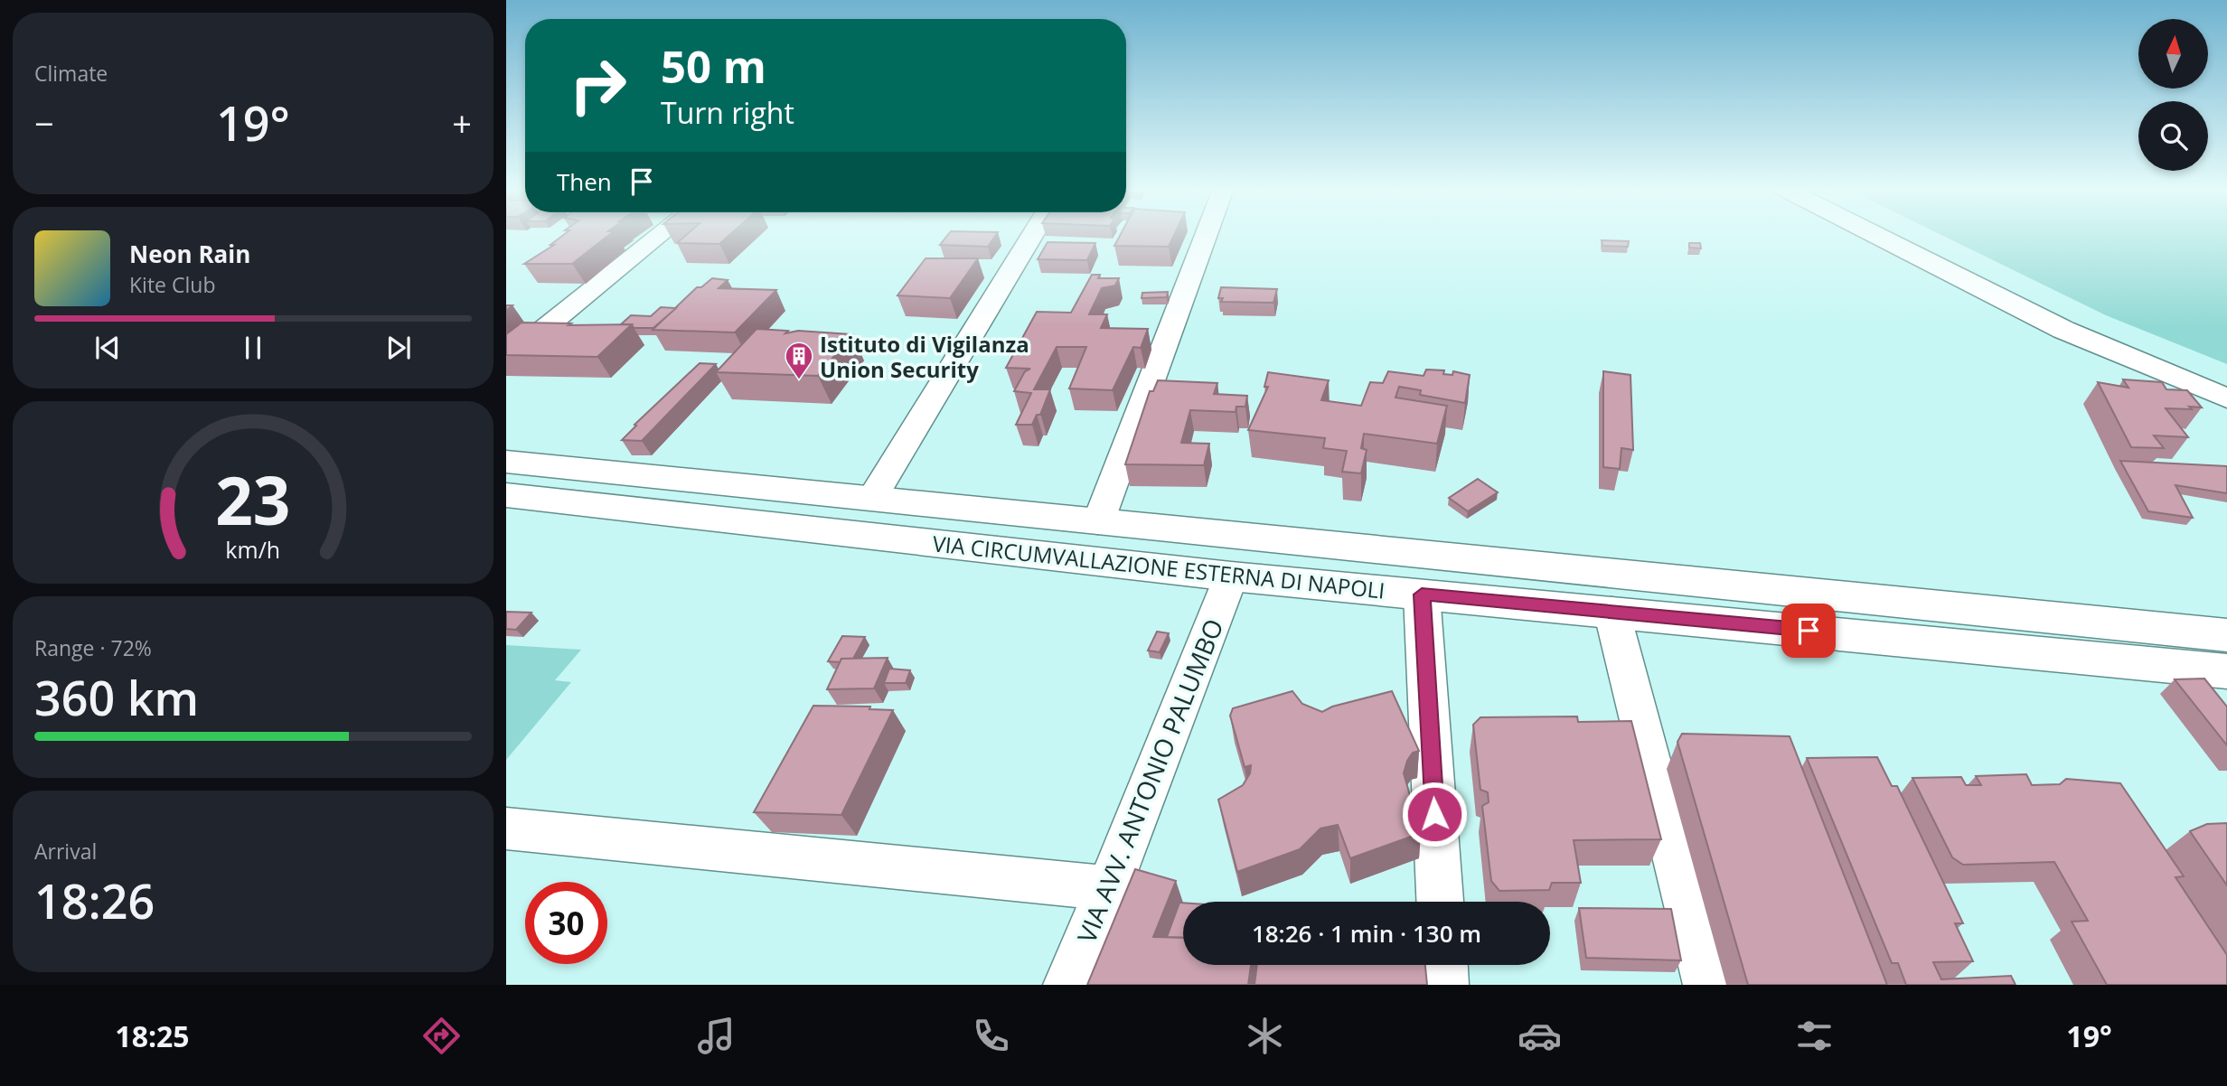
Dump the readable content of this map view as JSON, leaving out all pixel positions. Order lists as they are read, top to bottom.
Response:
{
  "streets": {
    "main road": ["VIA CIRCUMVALLAZIONE ESTERNA DI NAPOLI"],
    "street": ["VIA AVV. ANTONIO PALUMBO"]
  },
  "crossings": [
    ["VIA CIRCUMVALLAZIONE ESTERNA DI NAPOLI", "VIA AVV. ANTONIO PALUMBO"]
  ],
  "places": {
    "building": ["Istituto di Vigilanza Union Security"]
  },
  "north": "top",
  "page": {
    "tile": [
      "Climate",
      ["Range · 72%", "360 km"],
      ["Arrival", "18:26"]
    ],
    "turn": ["50 m", "Turn right"],
    "heat": ["−", "19°", "+"],
    "then": "Then",
    "song": ["Neon Rain", "Kite Club"],
    "limit": "30",
    "trip": "18:26 · 1 min · 130 m",
    "tabs": ["18:25", "19°"],
    "gauge": ["23", "km/h"]
  }
}
